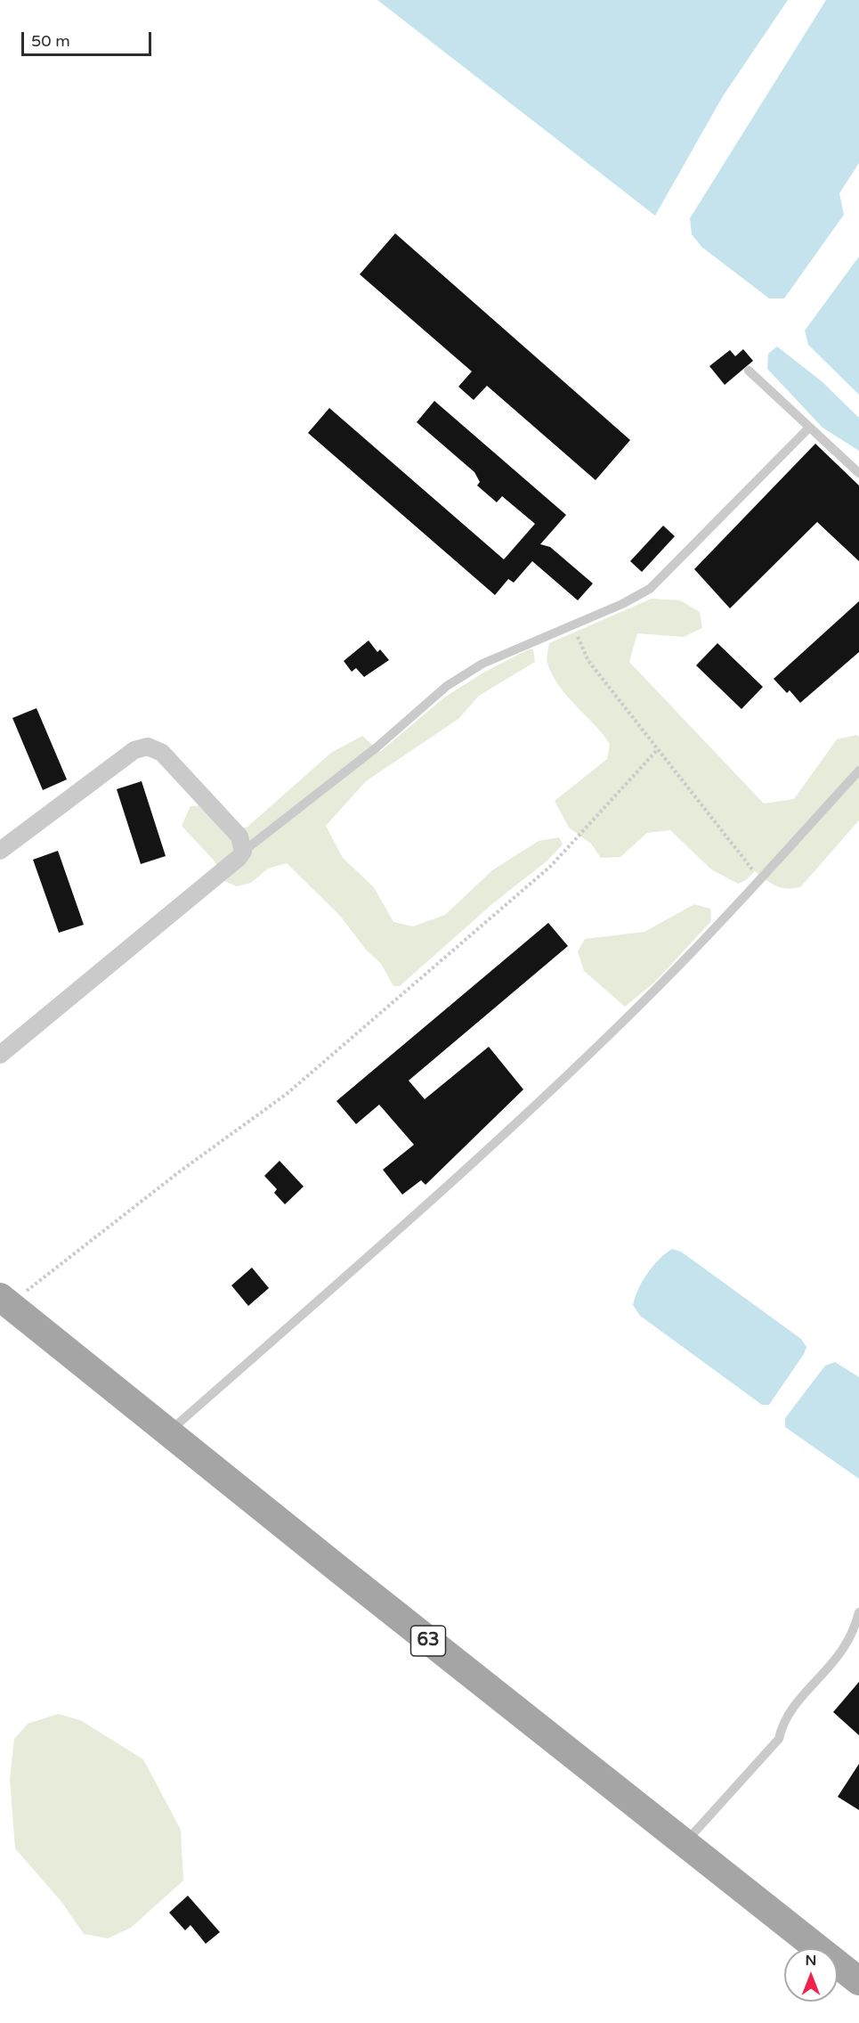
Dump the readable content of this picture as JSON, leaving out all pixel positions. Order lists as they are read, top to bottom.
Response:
{
  "streets": {
    "main road": ["63"]
  },
  "scale_bar": "50 m",
  "north": "top"
}
